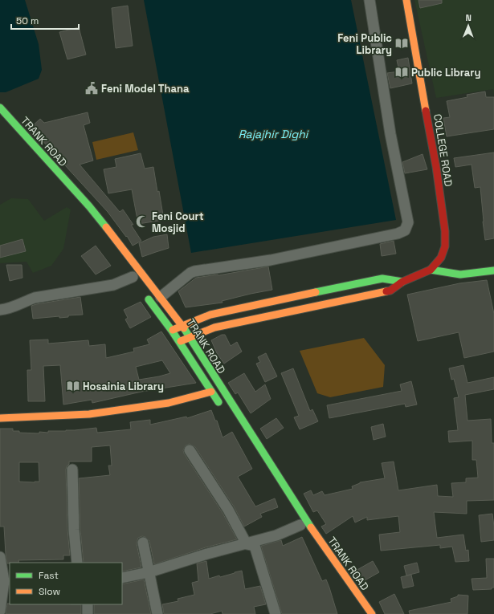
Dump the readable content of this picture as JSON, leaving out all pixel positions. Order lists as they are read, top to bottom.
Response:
{
  "streets": {
    "main road": ["TRANK ROAD", "COLLEGE ROAD"]
  },
  "crossings": [
    ["TRANK ROAD", "COLLEGE ROAD"]
  ],
  "water": ["Rajajhir Dighi"],
  "places": {
    "library": ["Feni Public Library", "Public Library", "Hosainia Library"],
    "public building": ["Feni Model Thana"],
    "mosque": ["Feni Court Mosjid"]
  },
  "legend": ["Fast", "Slow"],
  "scale_bar": "50 m",
  "north": "top"
}
